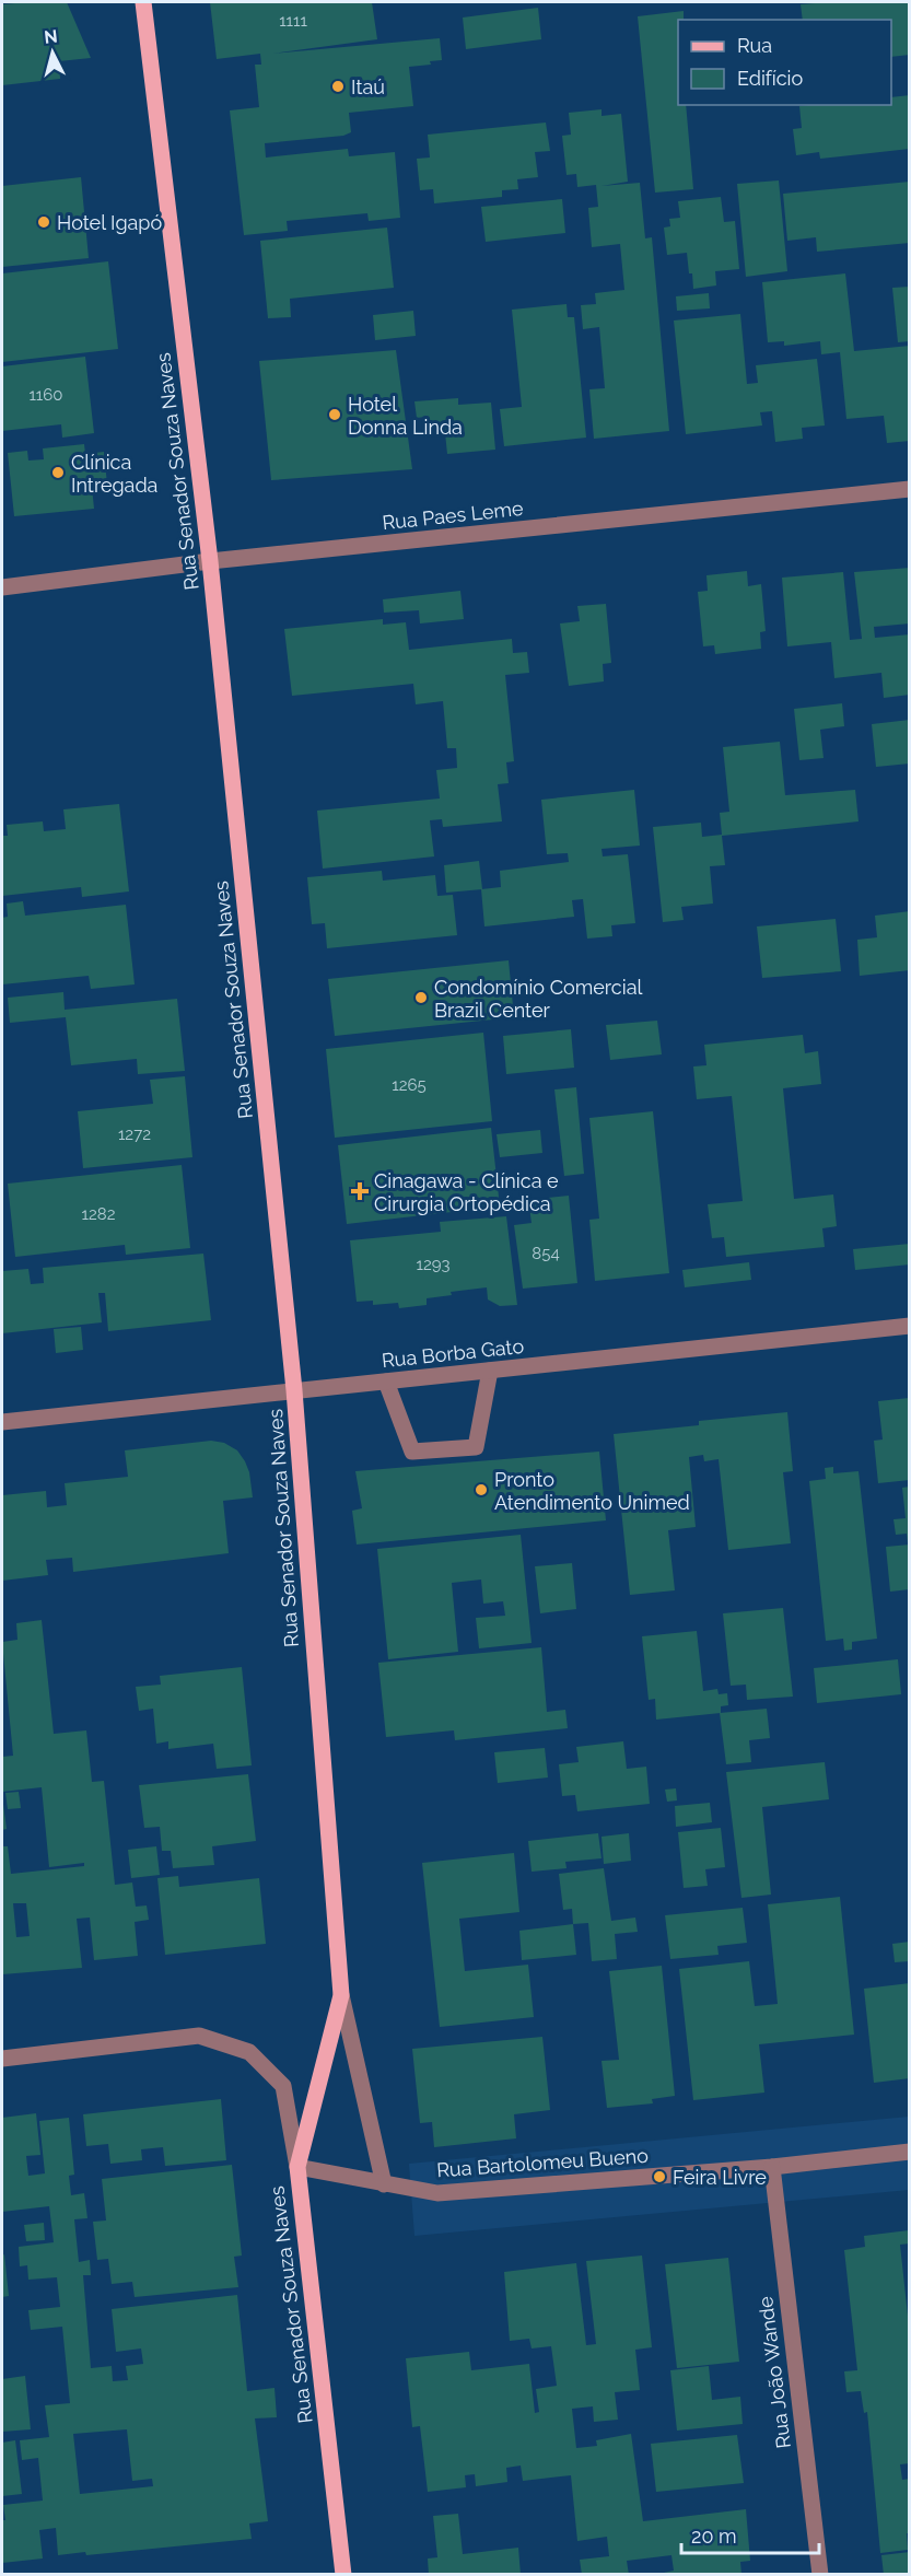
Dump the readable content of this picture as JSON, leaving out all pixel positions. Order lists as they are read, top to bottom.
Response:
{
  "streets": {
    "main road": ["Rua Senador Souza Naves"],
    "street": [
      "Rua Paes Leme",
      "Rua Borba Gato",
      "Rua Bartolomeu Bueno",
      "Rua João Wande"
    ]
  },
  "crossings": [
    ["Rua Senador Souza Naves", "Rua Paes Leme"],
    ["Rua Senador Souza Naves", "Rua Borba Gato"],
    ["Rua Senador Souza Naves", "Rua Bartolomeu Bueno"],
    ["Rua Bartolomeu Bueno", "Rua João Wande"]
  ],
  "places": {
    "other": [
      "Itaú",
      "Hotel Igapó",
      "Hotel Donna Linda",
      "Clínica Intregada",
      "Condomínio Comercial Brazil Center",
      "Pronto Atendimento Unimed",
      "Feira Livre"
    ],
    "health": ["Cinagawa - Clínica e Cirurgia Ortopédica"]
  },
  "house_numbers": [
    "1111",
    "1160",
    "1265",
    "1272",
    "1282",
    "854",
    "1293"
  ],
  "legend": ["Rua", "Edifício"],
  "scale_bar": "20 m",
  "north": "top"
}
